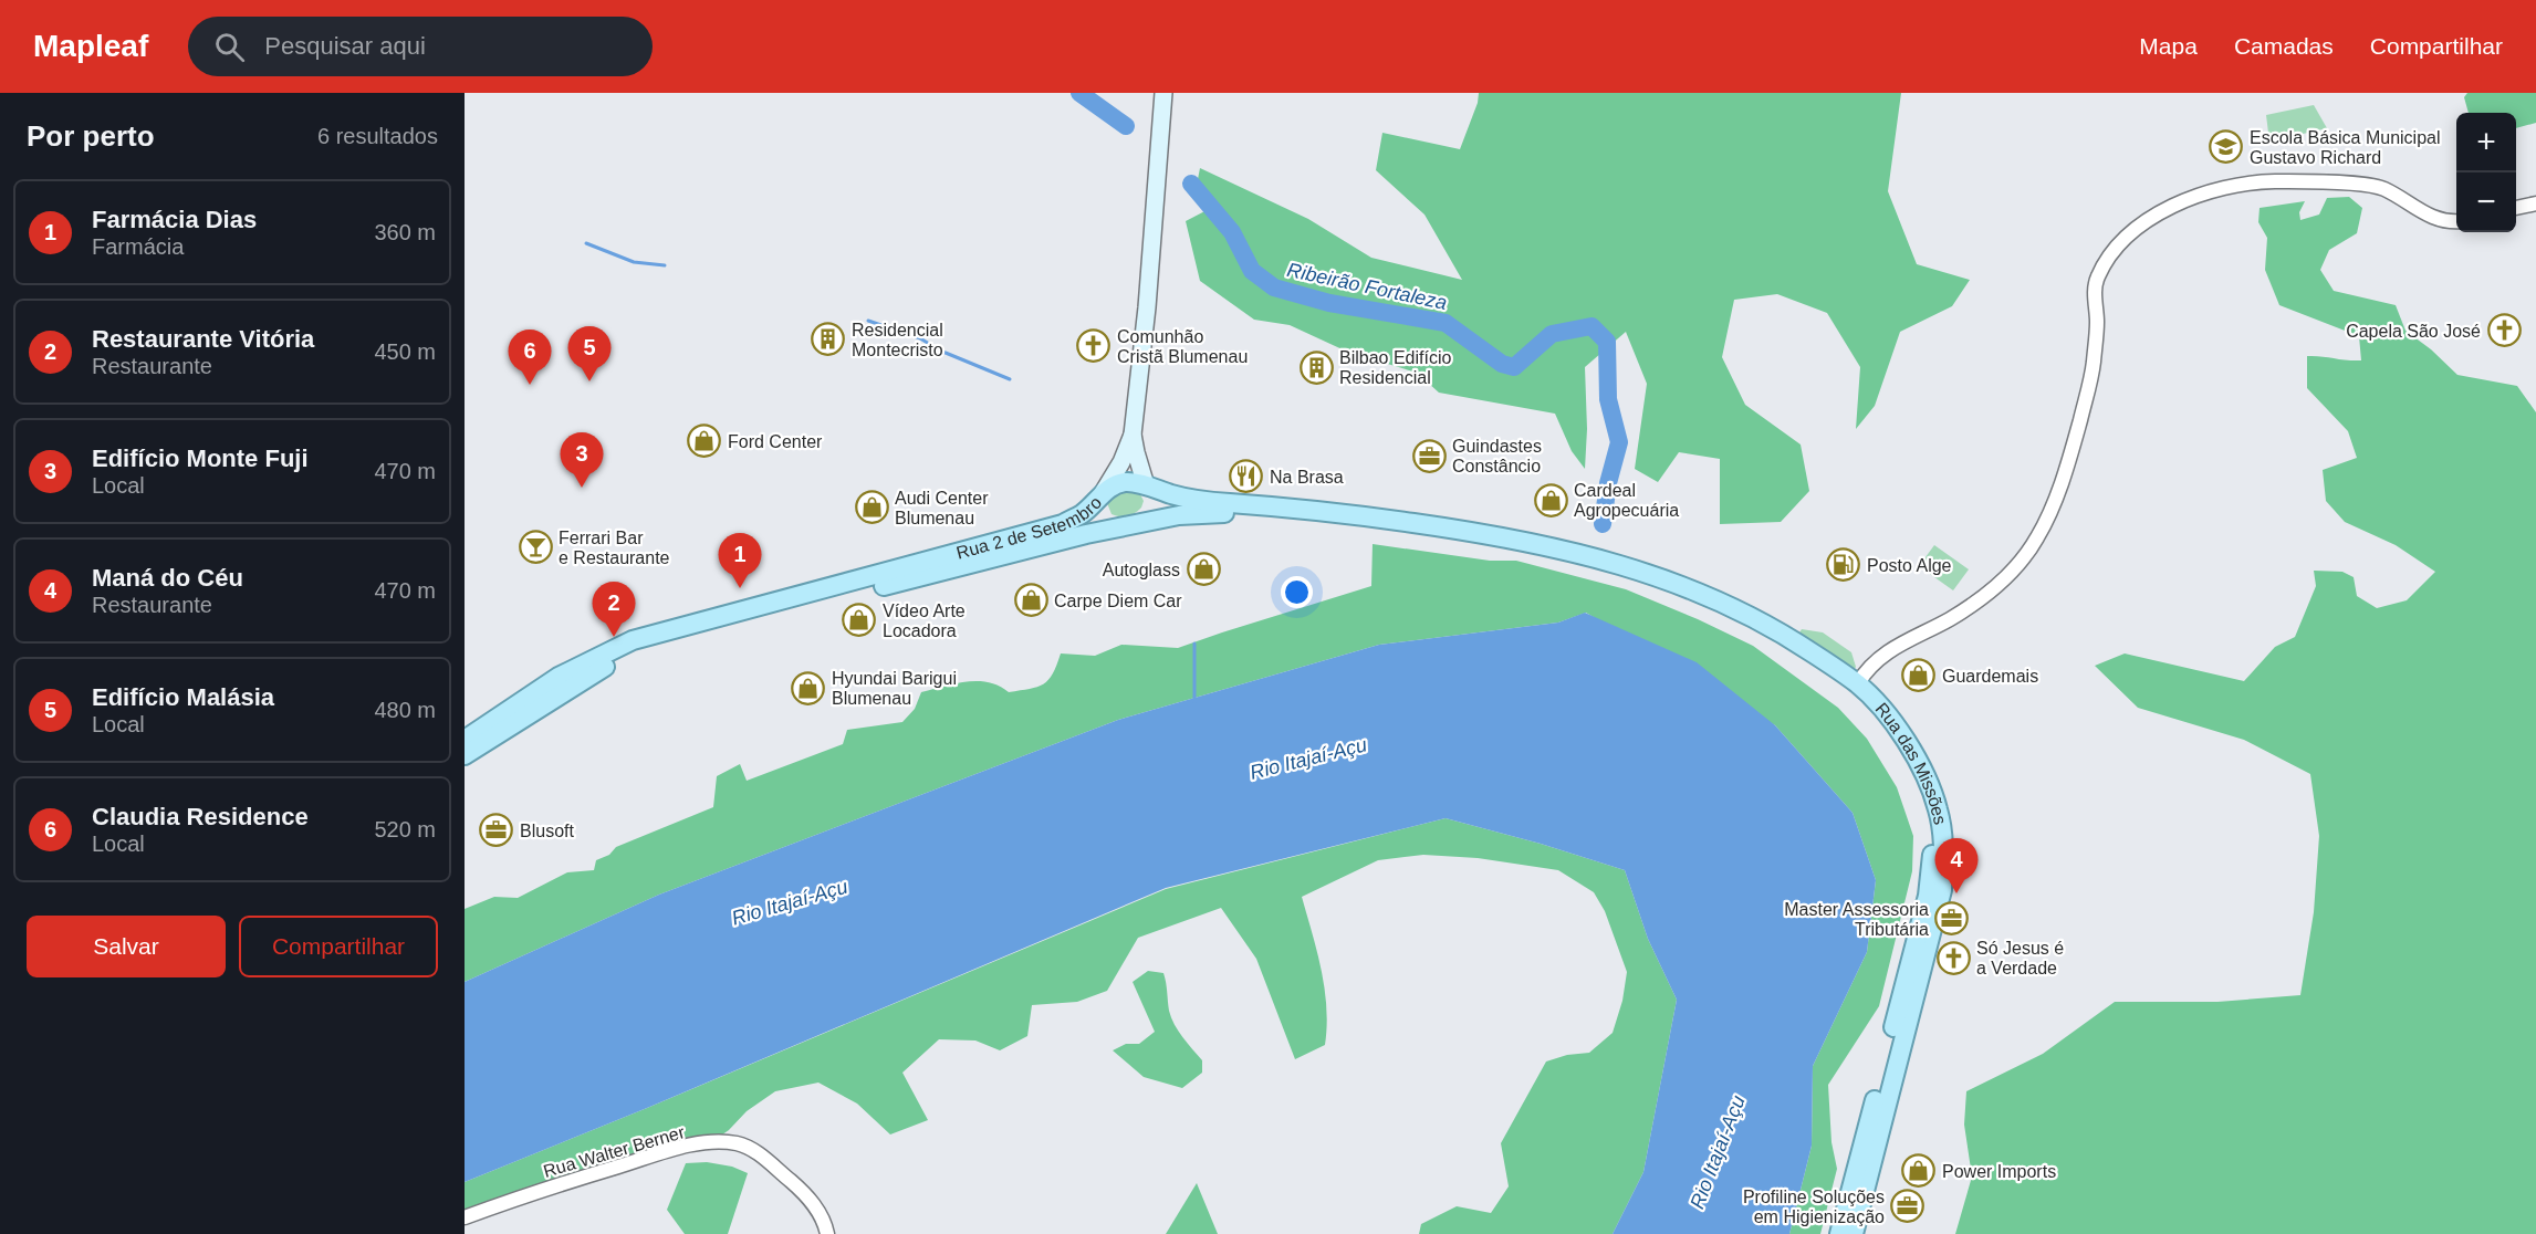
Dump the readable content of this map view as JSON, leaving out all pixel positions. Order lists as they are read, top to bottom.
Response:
{
  "streets": {
    "main road": ["Rua 2 de Setembro", "Rua das Missões"],
    "street": ["Rua Walter Berner"]
  },
  "crossings": [
    ["Rua 2 de Setembro", "Rua das Missões"]
  ],
  "water": ["Ribeirão Fortaleza", "Rio Itajaí-Açu"],
  "places": {
    "school or university": ["Escola Básica Municipal Gustavo Richard"],
    "church": ["Capela São José", "Comunhão Cristã Blumenau", "Só Jesus é a Verdade"],
    "building": ["Residencial Montecristo", "Bilbao Edifício Residencial"],
    "shop": [
      "Ford Center",
      "Cardeal Agropecuária",
      "Audi Center Blumenau",
      "Autoglass",
      "Carpe Diem Car",
      "Vídeo Arte Locadora",
      "Guardemais",
      "Hyundai Barigui Blumenau",
      "Power Imports"
    ],
    "office": [
      "Guindastes Constâncio",
      "Blusoft",
      "Master Assessoria Tributária",
      "Profiline Soluções em Higienização"
    ],
    "restaurant": ["Na Brasa"],
    "bar": ["Ferrari Bar e Restaurante"],
    "fuel station": ["Posto Alge"]
  },
  "page": {
    "header": "Mapleaf",
    "search": "Pesquisar aqui",
    "nav": ["Mapa", "Camadas", "Compartilhar"],
    "heading": ["Por perto", "6 resultados"],
    "map_buttons": ["+", "−"],
    "list": [
      {
        "mark": "1",
        "name": "Farmácia Dias",
        "note": "Farmácia",
        "value": "360 m"
      },
      {
        "mark": "2",
        "name": "Restaurante Vitória",
        "note": "Restaurante",
        "value": "450 m"
      },
      {
        "mark": "3",
        "name": "Edifício Monte Fuji",
        "note": "Local",
        "value": "470 m"
      },
      {
        "mark": "4",
        "name": "Maná do Céu",
        "note": "Restaurante",
        "value": "470 m"
      },
      {
        "mark": "5",
        "name": "Edifício Malásia",
        "note": "Local",
        "value": "480 m"
      },
      {
        "mark": "6",
        "name": "Claudia Residence",
        "note": "Local",
        "value": "520 m"
      }
    ],
    "pins": [
      "5",
      "6",
      "3",
      "1",
      "2",
      "4"
    ],
    "buttons": ["Salvar", "Compartilhar"]
  }
}
